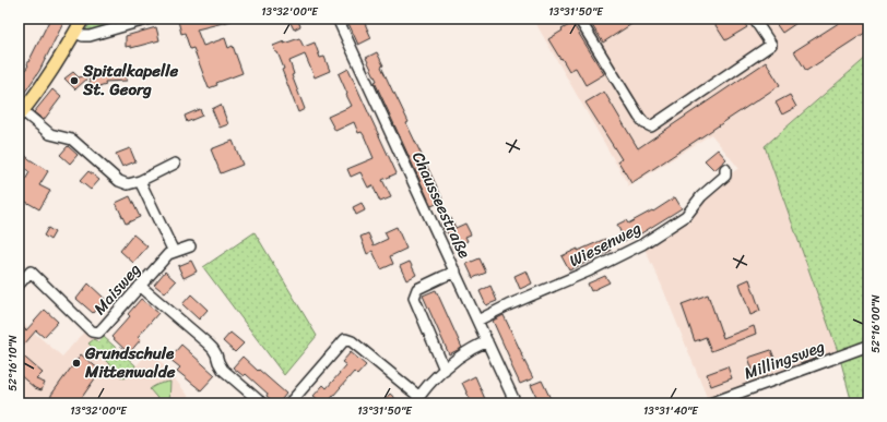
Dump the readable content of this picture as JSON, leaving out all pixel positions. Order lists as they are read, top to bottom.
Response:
{
  "streets": {
    "street": [
      "Chausseestraße",
      "Wiesenweg",
      "Maisweg",
      "Millingsweg"
    ]
  },
  "crossings": [
    ["Chausseestraße", "Wiesenweg"]
  ],
  "places": ["Spitalkapelle St. Georg", "Grundschule Mittenwalde"],
  "coordinates": [
    "13°32'00\"E",
    "13°31'50\"E",
    "52°16'00\"N",
    "52°16'10\"N",
    "13°31'40\"E"
  ]
}
